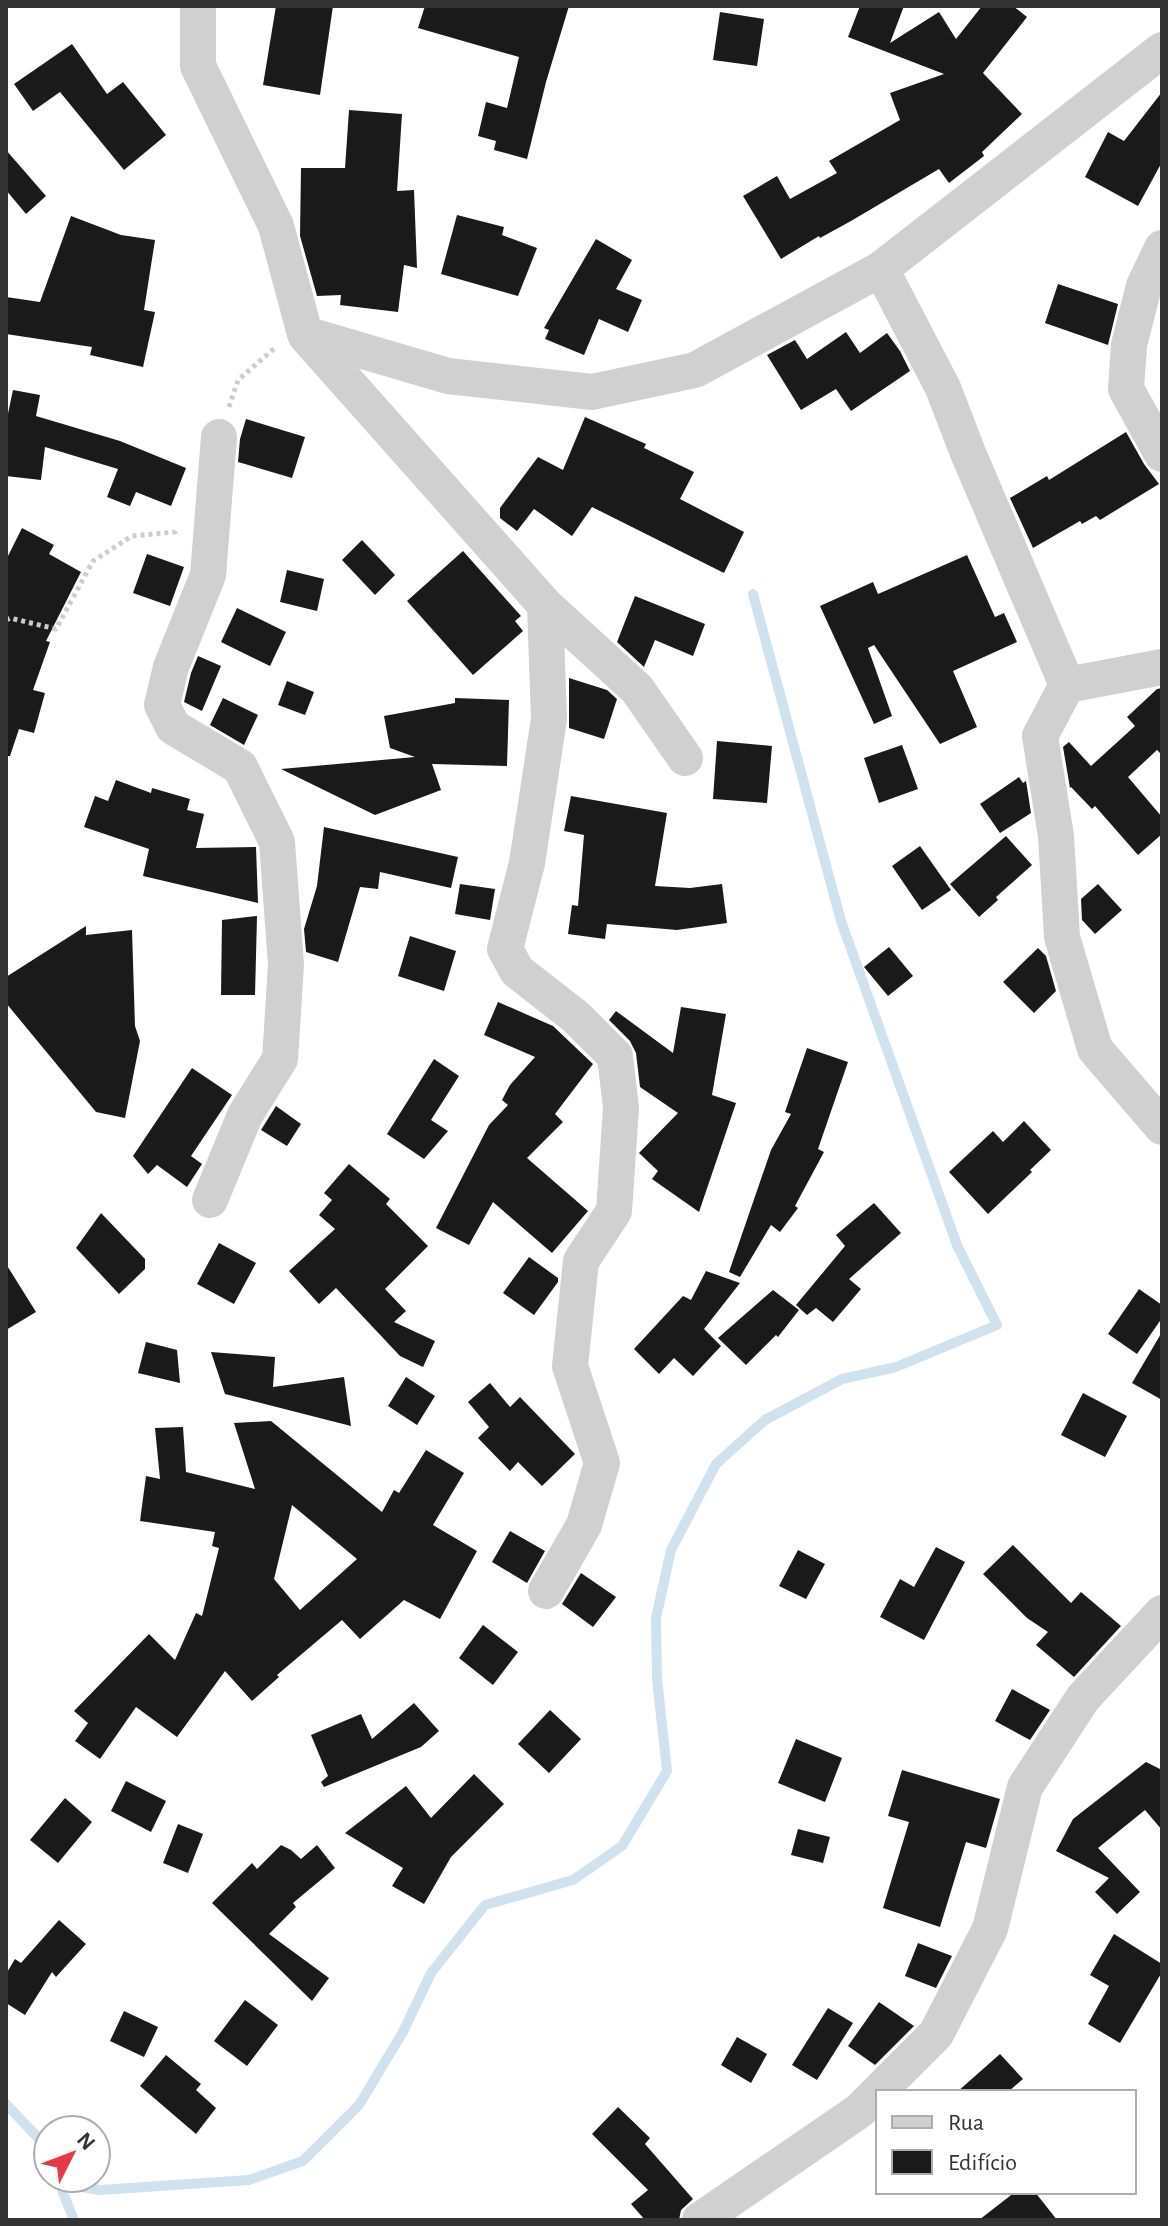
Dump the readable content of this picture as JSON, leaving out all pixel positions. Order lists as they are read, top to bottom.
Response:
{
  "legend": ["Rua", "Edifício"],
  "north": "top right"
}
